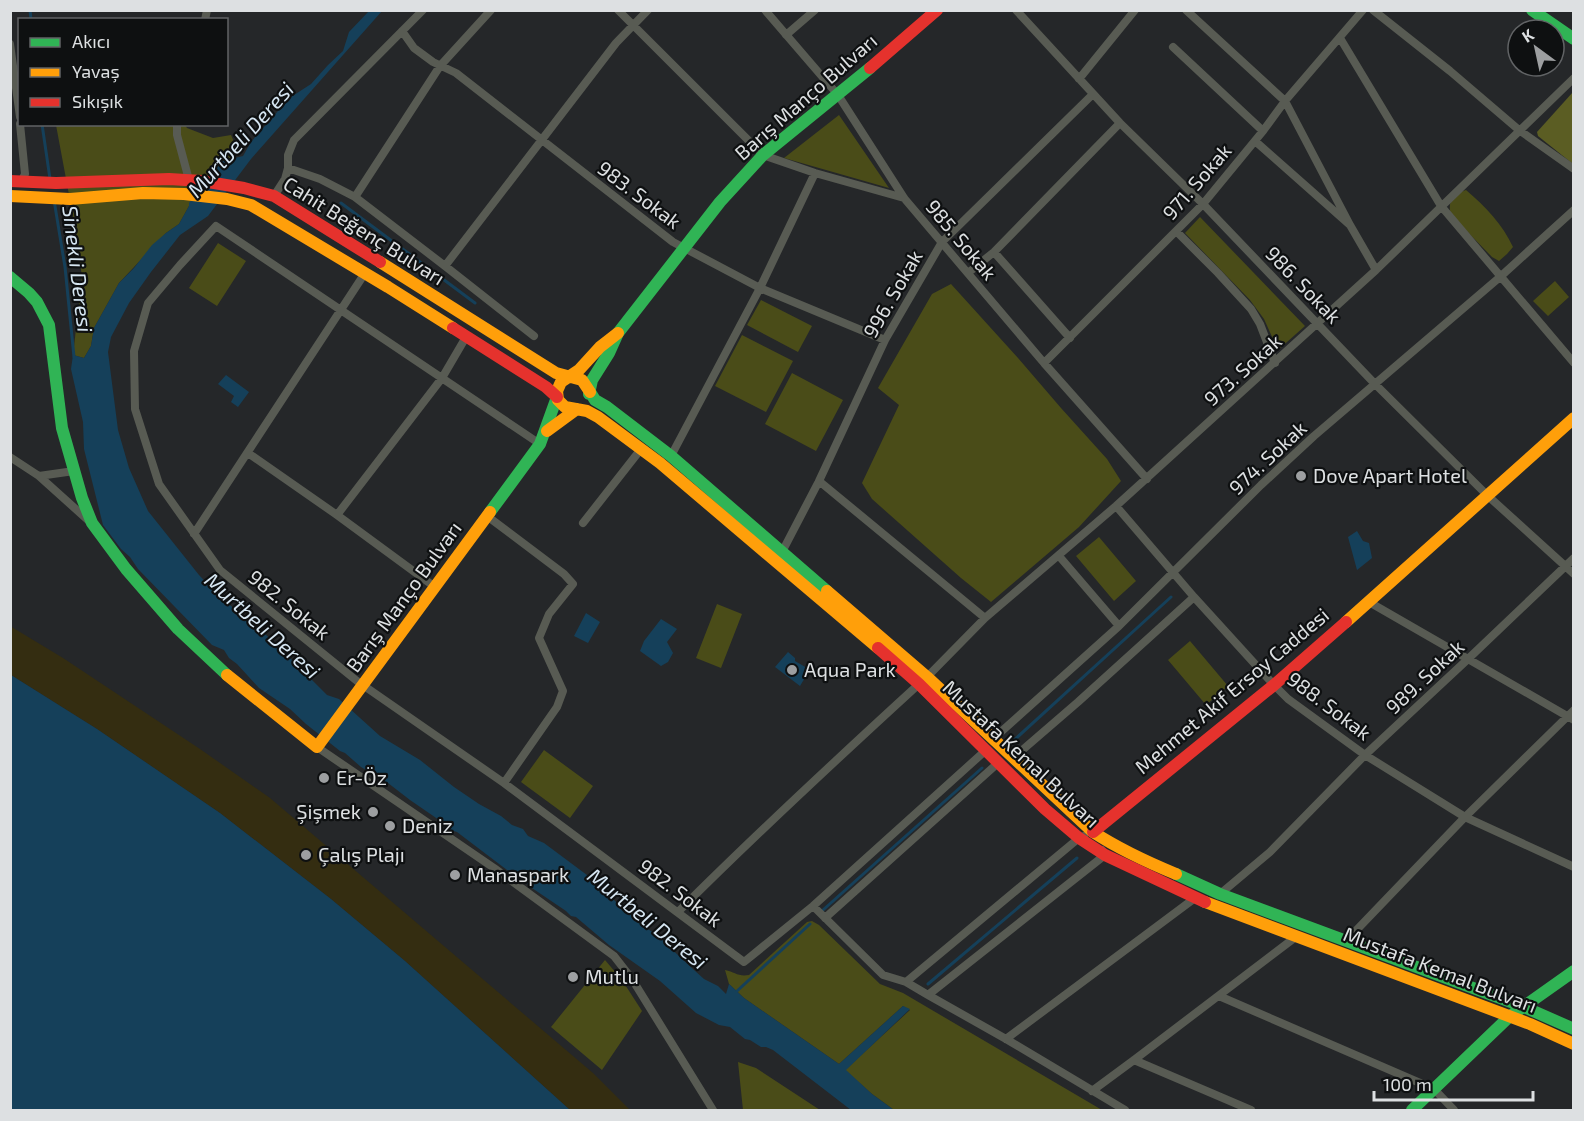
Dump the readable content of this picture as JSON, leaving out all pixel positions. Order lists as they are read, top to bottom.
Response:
{
  "streets": {
    "main road": [
      "Barış Manço Bulvarı",
      "Cahit Beğenç Bulvarı",
      "Mehmet Akif Ersoy Caddesi",
      "Mustafa Kemal Bulvarı"
    ],
    "street": [
      "971. Sokak",
      "983. Sokak",
      "985. Sokak",
      "986. Sokak",
      "996. Sokak",
      "973. Sokak",
      "974. Sokak",
      "982. Sokak",
      "989. Sokak",
      "988. Sokak"
    ]
  },
  "crossings": [
    ["Barış Manço Bulvarı", "983. Sokak"],
    ["Barış Manço Bulvarı", "Cahit Beğenç Bulvarı"],
    ["Barış Manço Bulvarı", "985. Sokak"],
    ["Barış Manço Bulvarı", "982. Sokak"],
    ["Barış Manço Bulvarı", "Mustafa Kemal Bulvarı"],
    ["971. Sokak", "985. Sokak"],
    ["971. Sokak", "986. Sokak"],
    ["983. Sokak", "996. Sokak"],
    ["Cahit Beğenç Bulvarı", "Mustafa Kemal Bulvarı"],
    ["985. Sokak", "996. Sokak"],
    ["985. Sokak", "973. Sokak"],
    ["986. Sokak", "996. Sokak"],
    ["986. Sokak", "973. Sokak"],
    ["986. Sokak", "974. Sokak"],
    ["986. Sokak", "989. Sokak"],
    ["986. Sokak", "Mehmet Akif Ersoy Caddesi"],
    ["996. Sokak", "Mustafa Kemal Bulvarı"],
    ["973. Sokak", "982. Sokak"],
    ["973. Sokak", "988. Sokak"],
    ["973. Sokak", "Mustafa Kemal Bulvarı"],
    ["974. Sokak", "988. Sokak"],
    ["974. Sokak", "Mustafa Kemal Bulvarı"],
    ["989. Sokak", "988. Sokak"],
    ["989. Sokak", "Mustafa Kemal Bulvarı"],
    ["Mehmet Akif Ersoy Caddesi", "988. Sokak"],
    ["Mehmet Akif Ersoy Caddesi", "Mustafa Kemal Bulvarı"]
  ],
  "water": ["Murtbeli Deresi", "Sinekli Deresi"],
  "places": [
    "Dove Apart Hotel",
    "Aqua Park",
    "Er-Öz",
    "Şişmek",
    "Deniz",
    "Çalış Plajı",
    "Manaspark",
    "Mutlu"
  ],
  "legend": ["Akıcı", "Yavaş", "Sıkışık"],
  "scale_bar": "100 m",
  "north": "top left"
}
